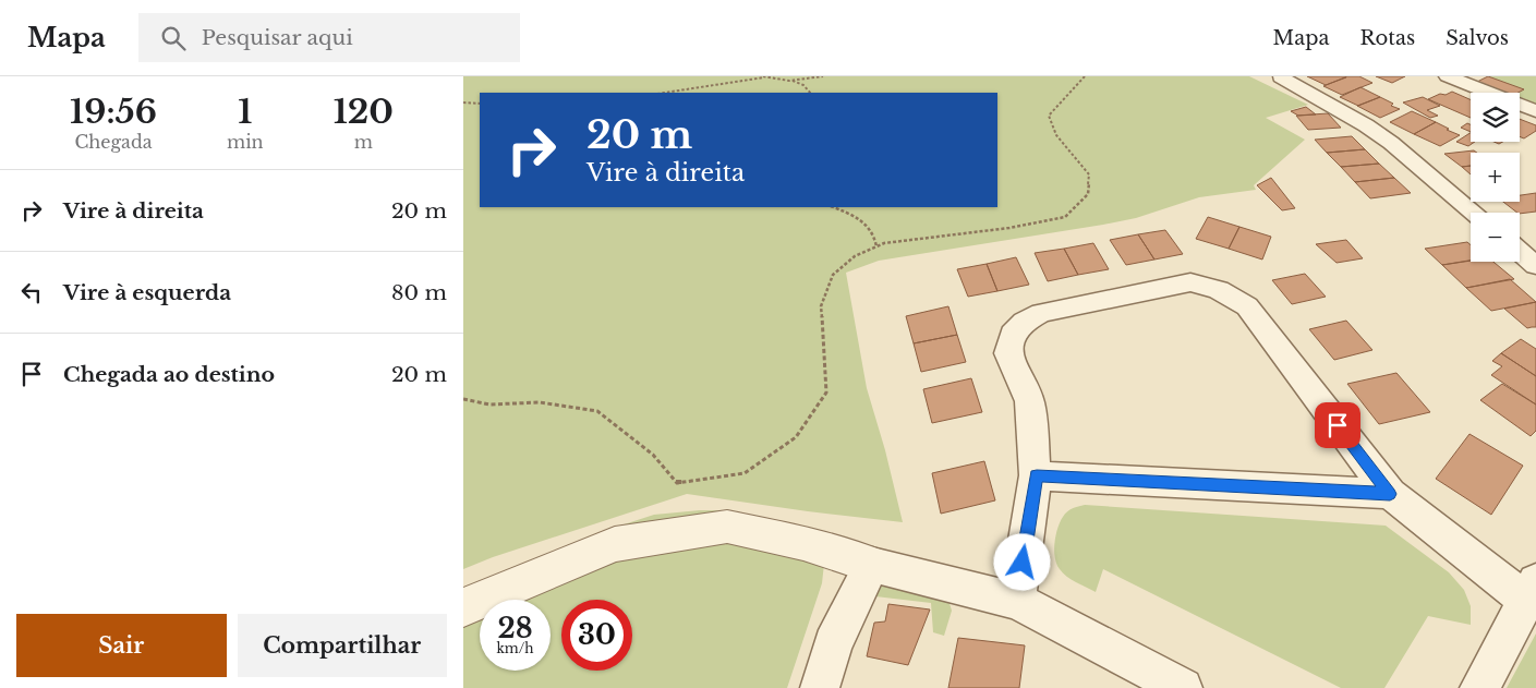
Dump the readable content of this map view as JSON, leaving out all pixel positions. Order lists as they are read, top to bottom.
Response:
{
  "page": {
    "header": "Mapa",
    "search": "Pesquisar aqui",
    "nav": ["Mapa", "Rotas", "Salvos"],
    "eta": [
      "19:56",
      "Chegada",
      "1",
      "min",
      "120",
      "m"
    ],
    "map_buttons": ["+", "−"],
    "turn": ["20 m", "Vire à direita"],
    "list": [
      {
        "name": "Vire à direita",
        "value": "20 m"
      },
      {
        "name": "Vire à esquerda",
        "value": "80 m"
      },
      {
        "name": "Chegada ao destino",
        "value": "20 m"
      }
    ],
    "speed": "28 km/h",
    "limit": "30",
    "buttons": ["Sair", "Compartilhar"]
  }
}
